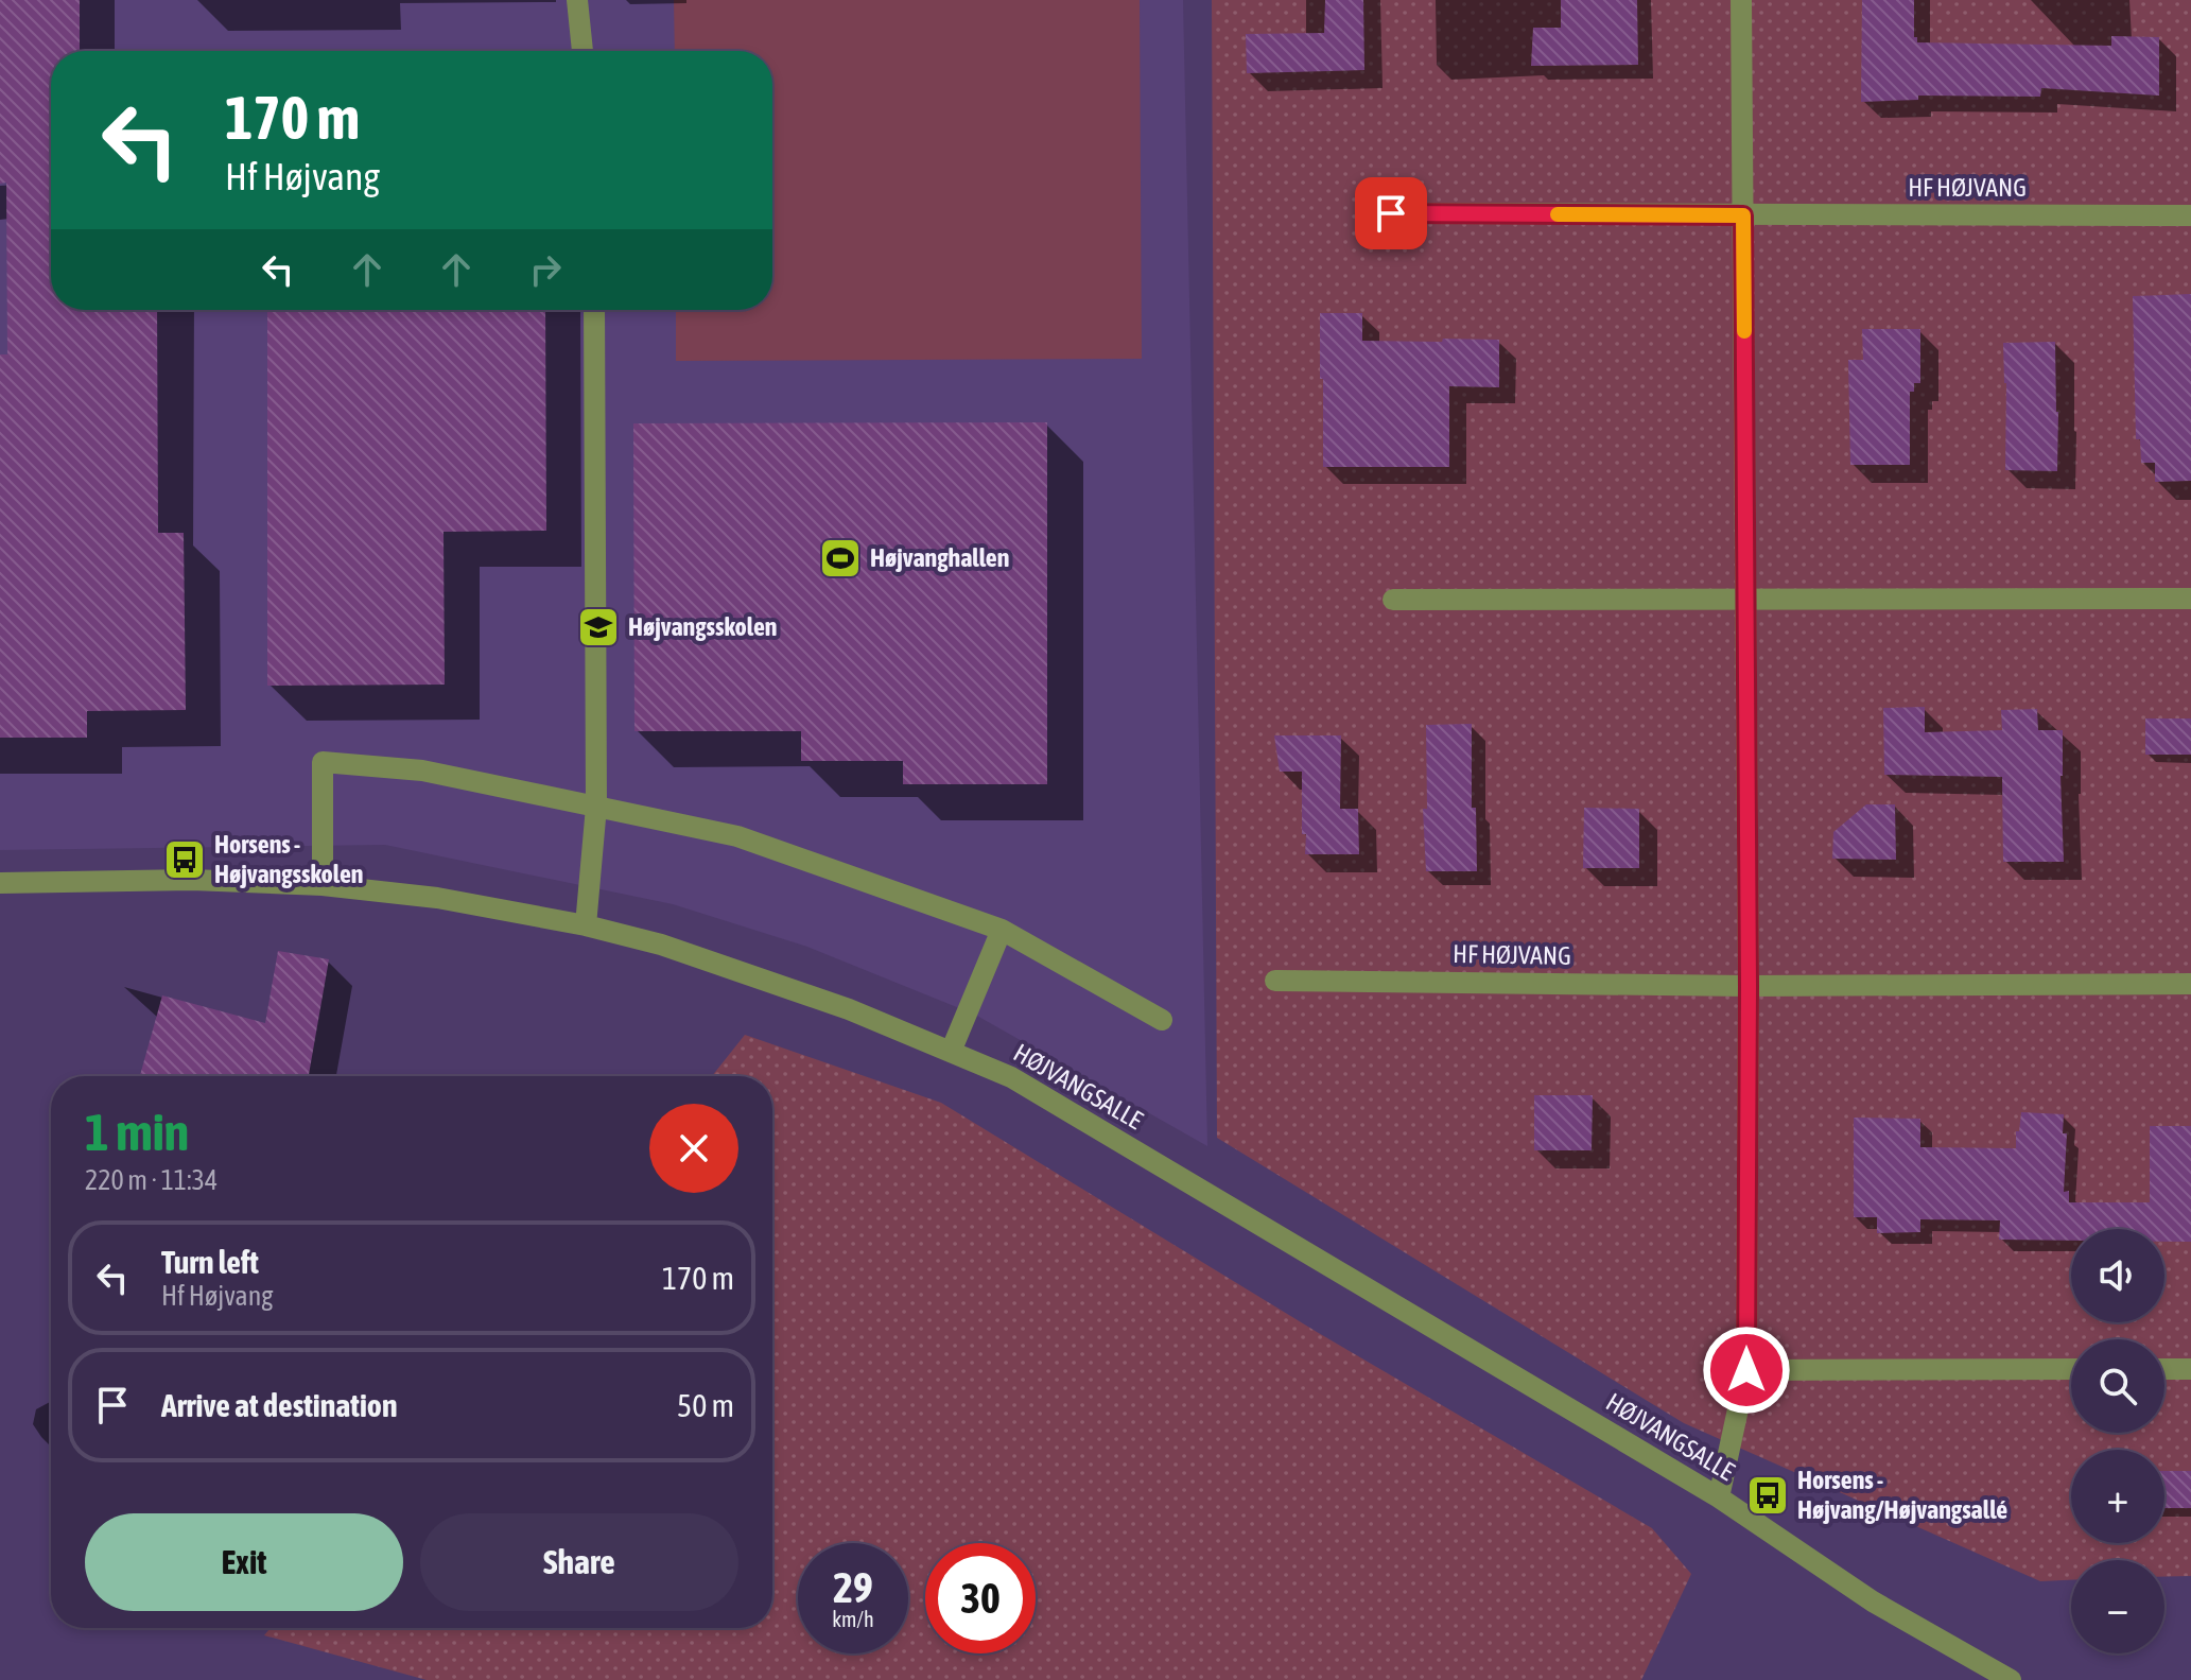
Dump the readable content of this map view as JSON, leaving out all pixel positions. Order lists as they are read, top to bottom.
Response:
{
  "streets": {
    "street": ["HF HØJVANG", "HØJVANGSALLE"]
  },
  "places": {
    "sports": ["Højvanghallen"],
    "school or university": ["Højvangsskolen"],
    "bus stop": ["Horsens - Højvangsskolen", "Horsens - Højvang/Højvangsallé"]
  },
  "page": {
    "turn": ["170 m", "Hf Højvang"],
    "heading": ["1 min", "220 m · 11:34"],
    "list": [
      {
        "name": "Turn left",
        "note": "Hf Højvang",
        "value": "170 m"
      },
      {
        "name": "Arrive at destination",
        "value": "50 m"
      }
    ],
    "map_buttons": ["+", "−"],
    "buttons": ["Exit", "Share"],
    "speed": "29 km/h",
    "limit": "30"
  }
}
